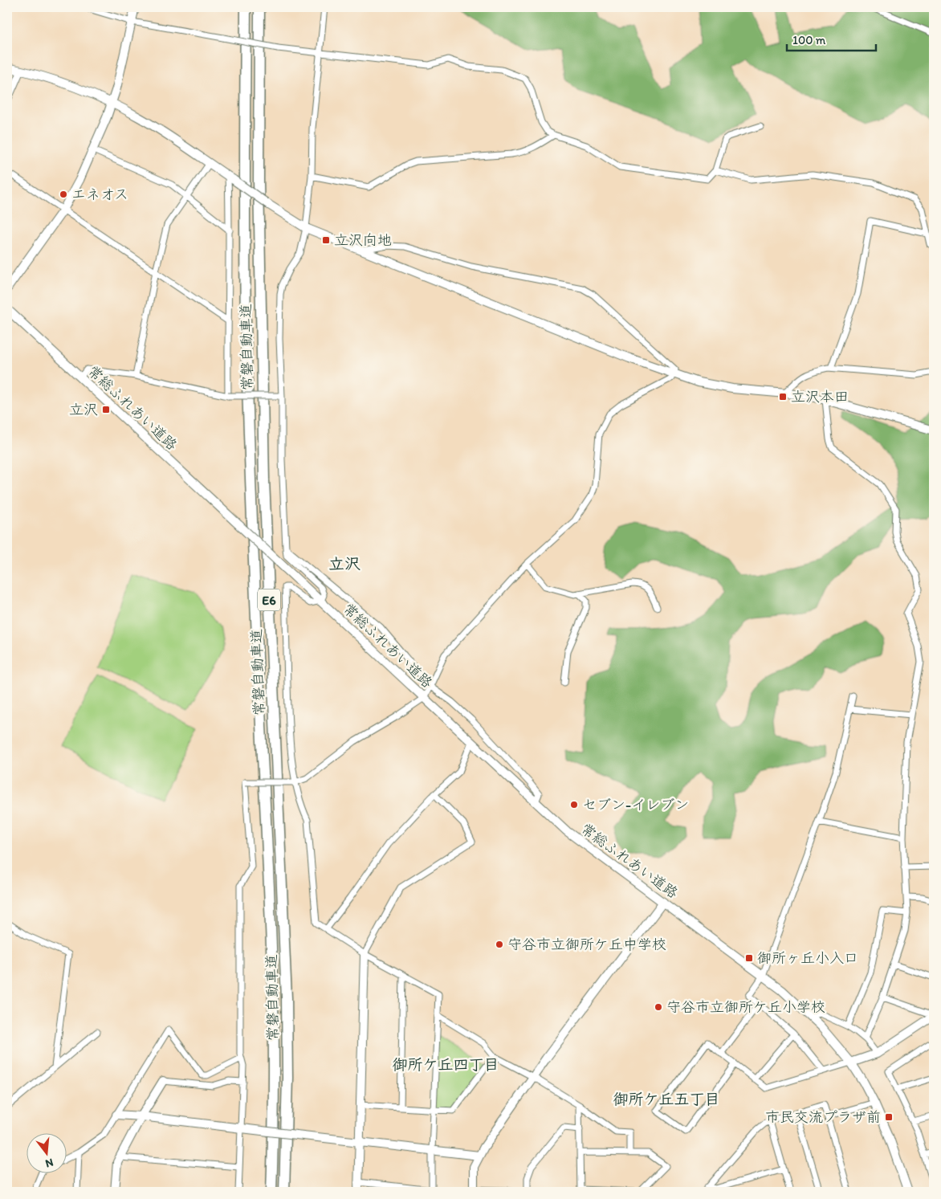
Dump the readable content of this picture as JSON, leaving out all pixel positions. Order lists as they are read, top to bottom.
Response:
{
  "streets": {
    "highway": ["常磐自動車道", "E6"],
    "street": ["常総ふれあい道路"]
  },
  "districts": ["立沢", "御所ケ丘四丁目", "御所ケ丘五丁目"],
  "places": {
    "other": [
      "エネオス",
      "セブン-イレブン",
      "守谷市立御所ケ丘中学校",
      "守谷市立御所ケ丘小学校"
    ],
    "transit": [
      "立沢向地",
      "立沢本田",
      "立沢",
      "御所ヶ丘小入口",
      "市民交流プラザ前"
    ]
  },
  "scale_bar": "100 m",
  "north": "bottom"
}
